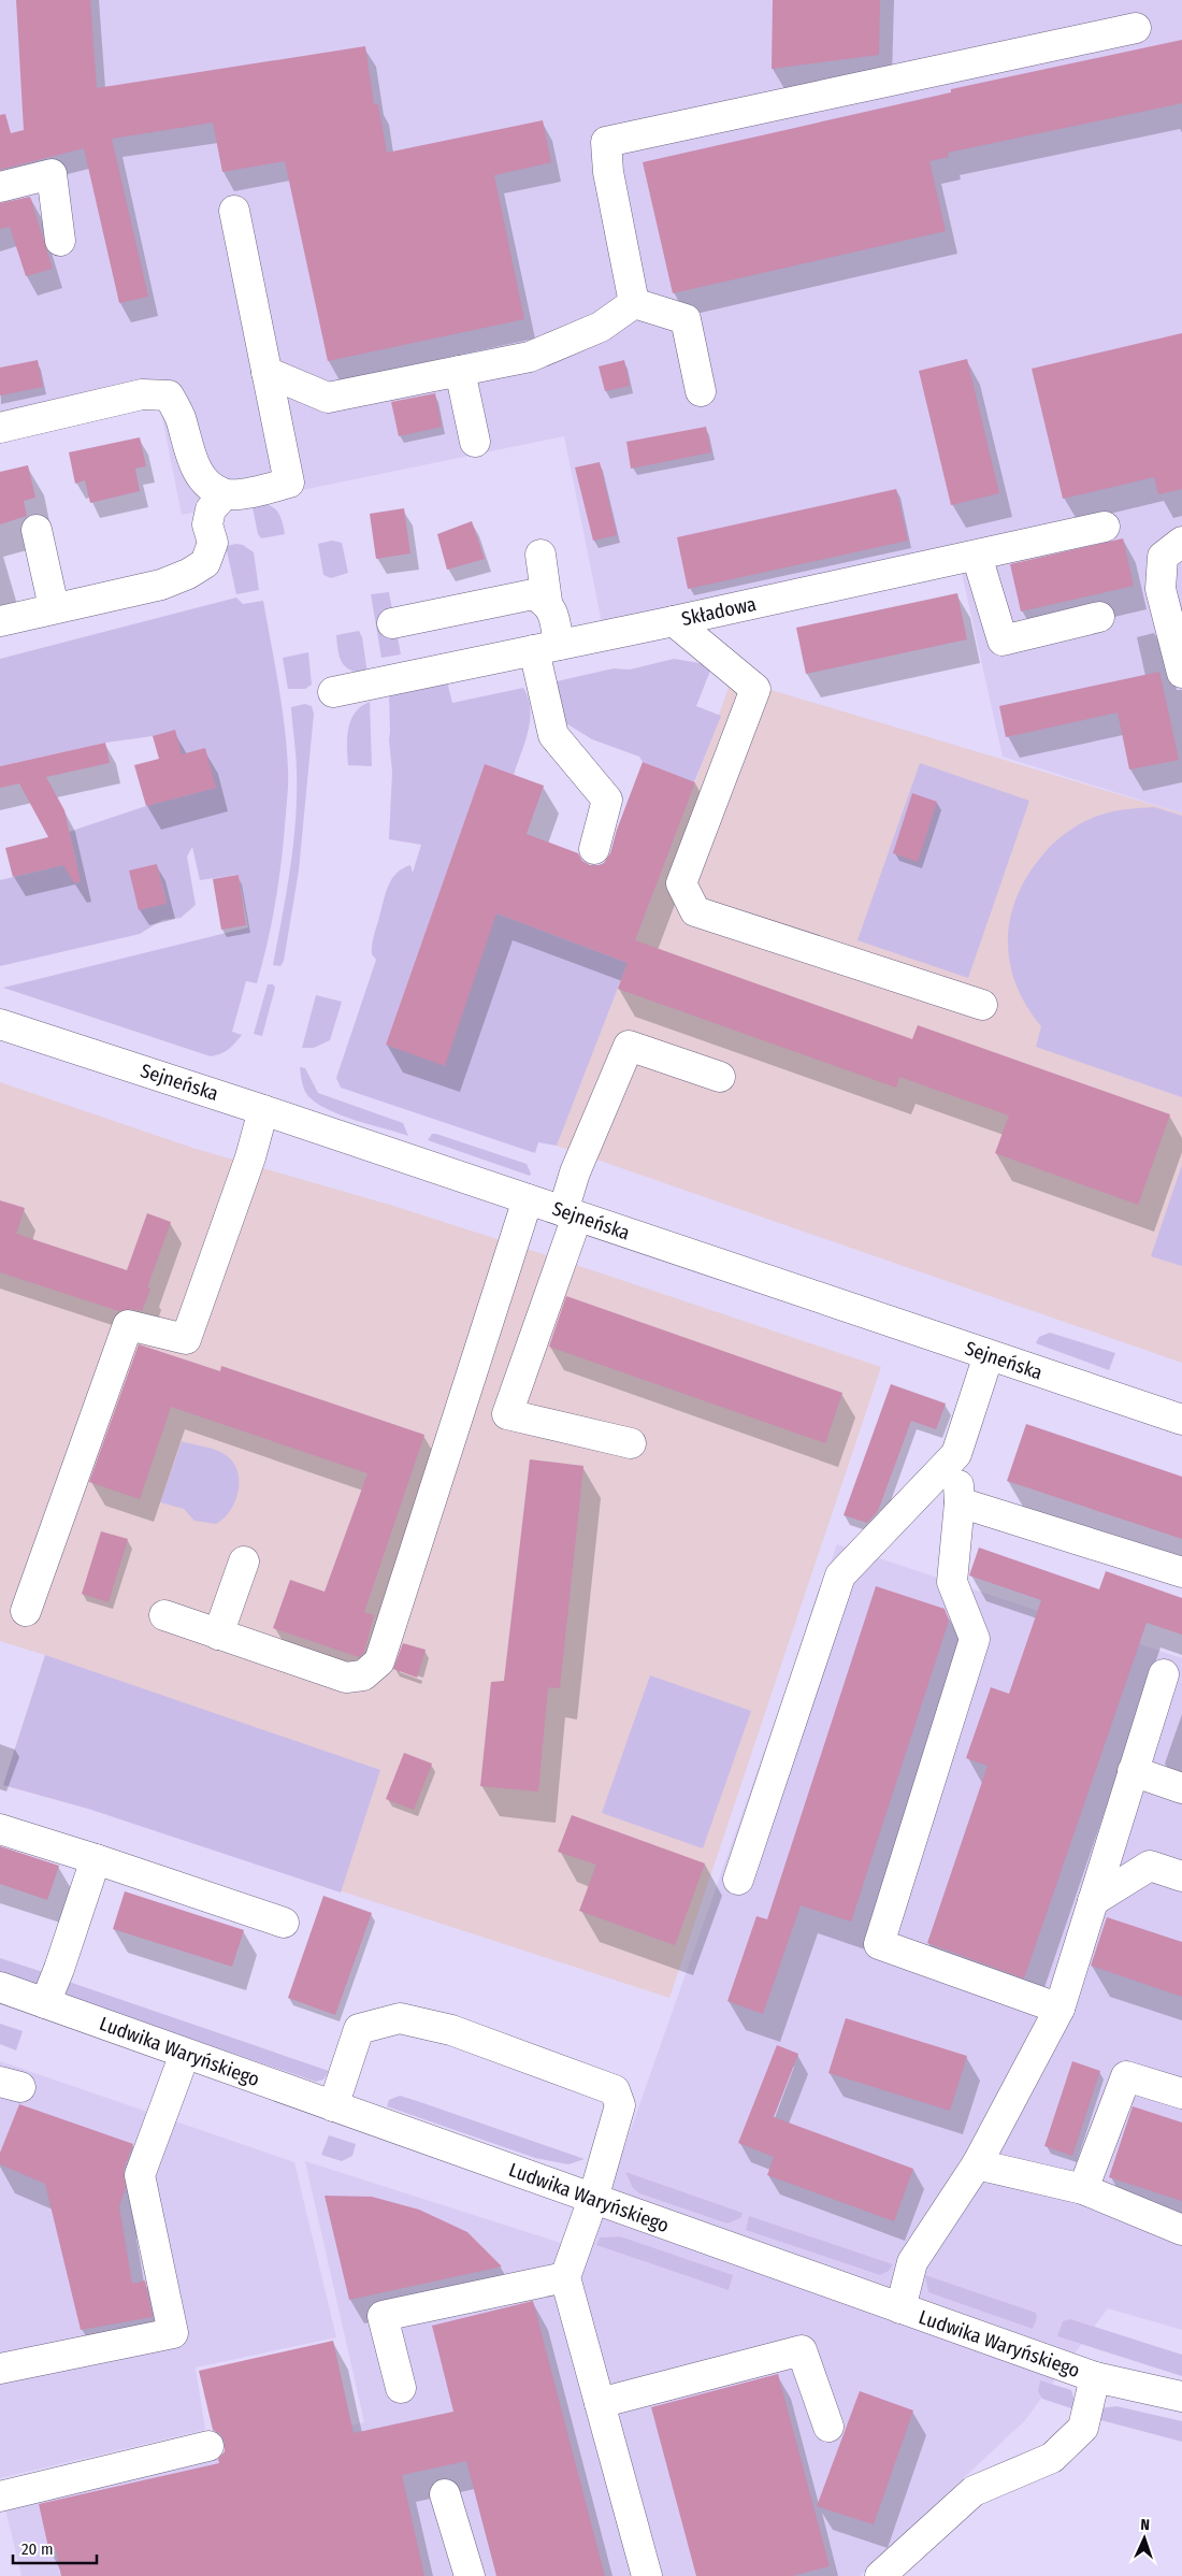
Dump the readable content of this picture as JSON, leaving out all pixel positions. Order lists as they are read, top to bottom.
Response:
{
  "streets": {
    "street": ["Składowa", "Sejneńska", "Ludwika Waryńskiego"]
  },
  "scale_bar": "20 m",
  "north": "top"
}
